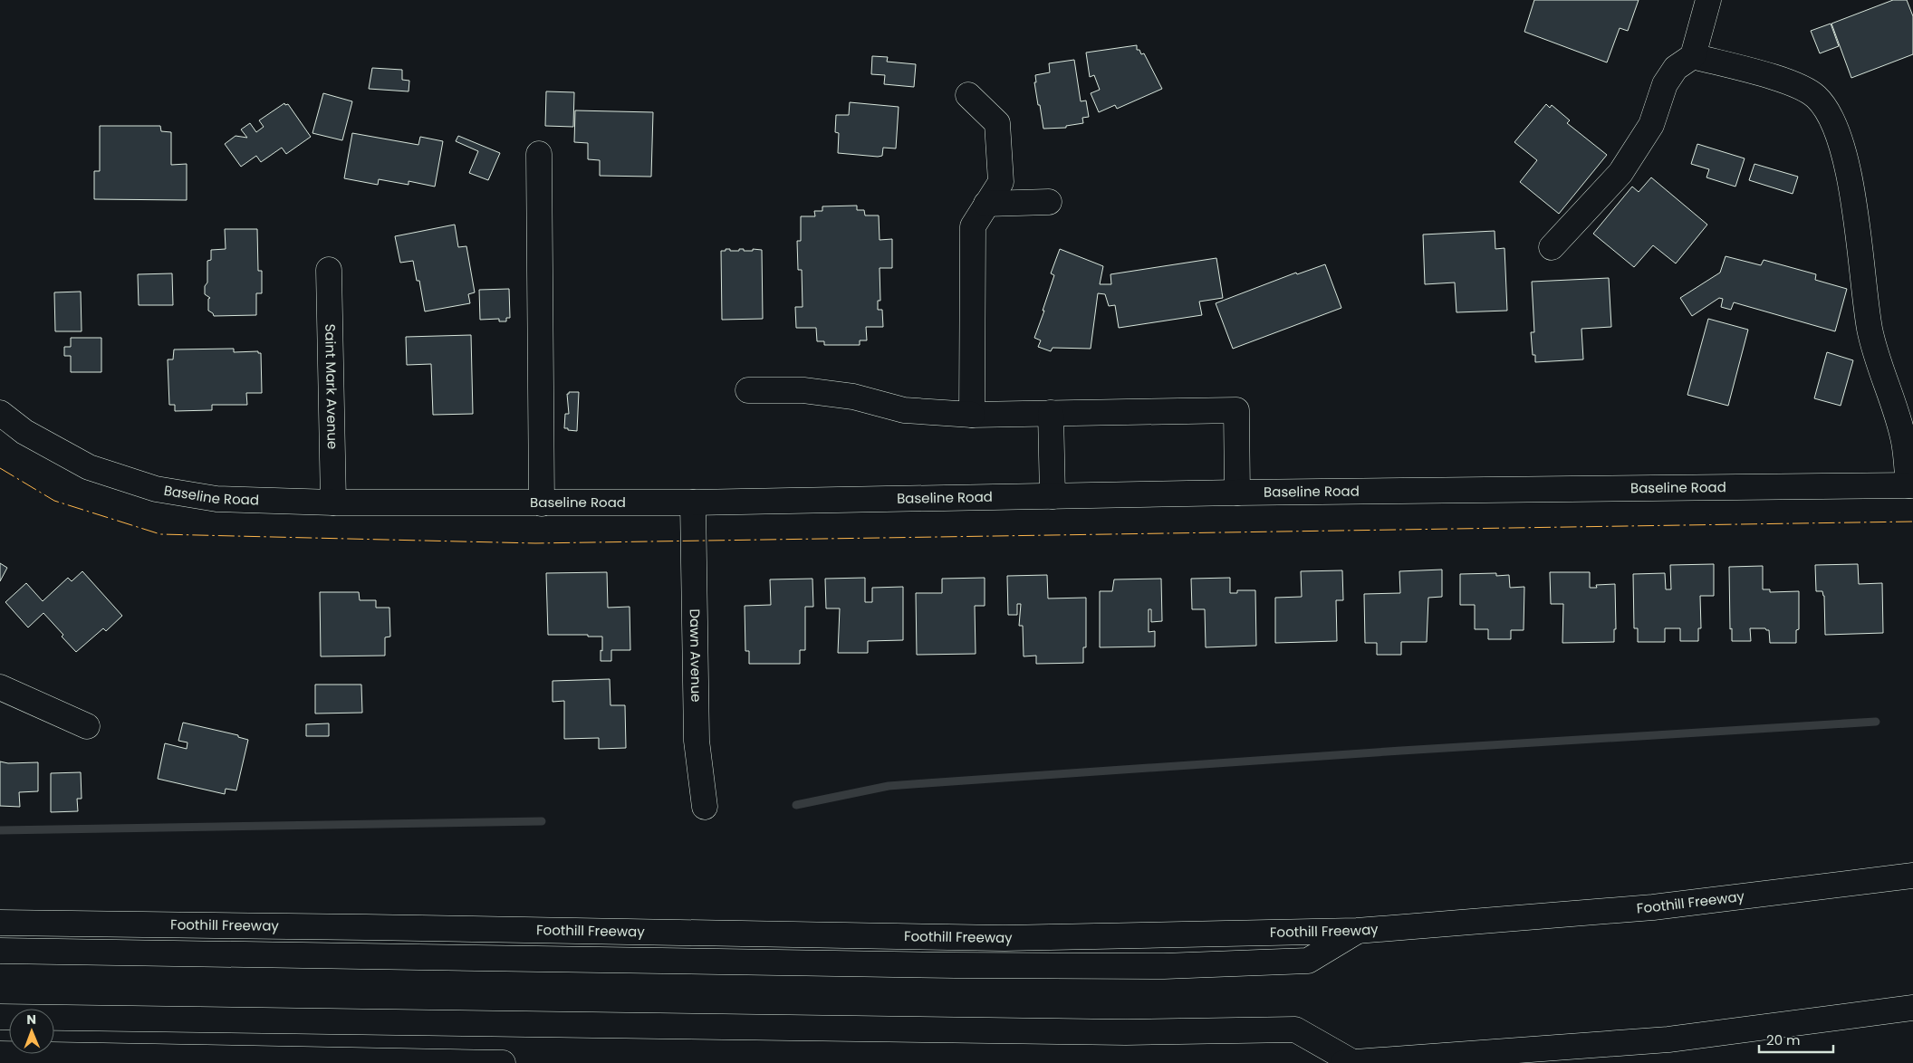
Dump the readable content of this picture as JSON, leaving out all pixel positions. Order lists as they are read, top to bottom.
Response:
{
  "streets": {
    "main road": [
      "Saint Mark Avenue",
      "Baseline Road",
      "Dawn Avenue",
      "Foothill Freeway"
    ]
  },
  "crossings": [
    ["Saint Mark Avenue", "Baseline Road"],
    ["Baseline Road", "Dawn Avenue"]
  ],
  "scale_bar": "20 m",
  "north": "top"
}
